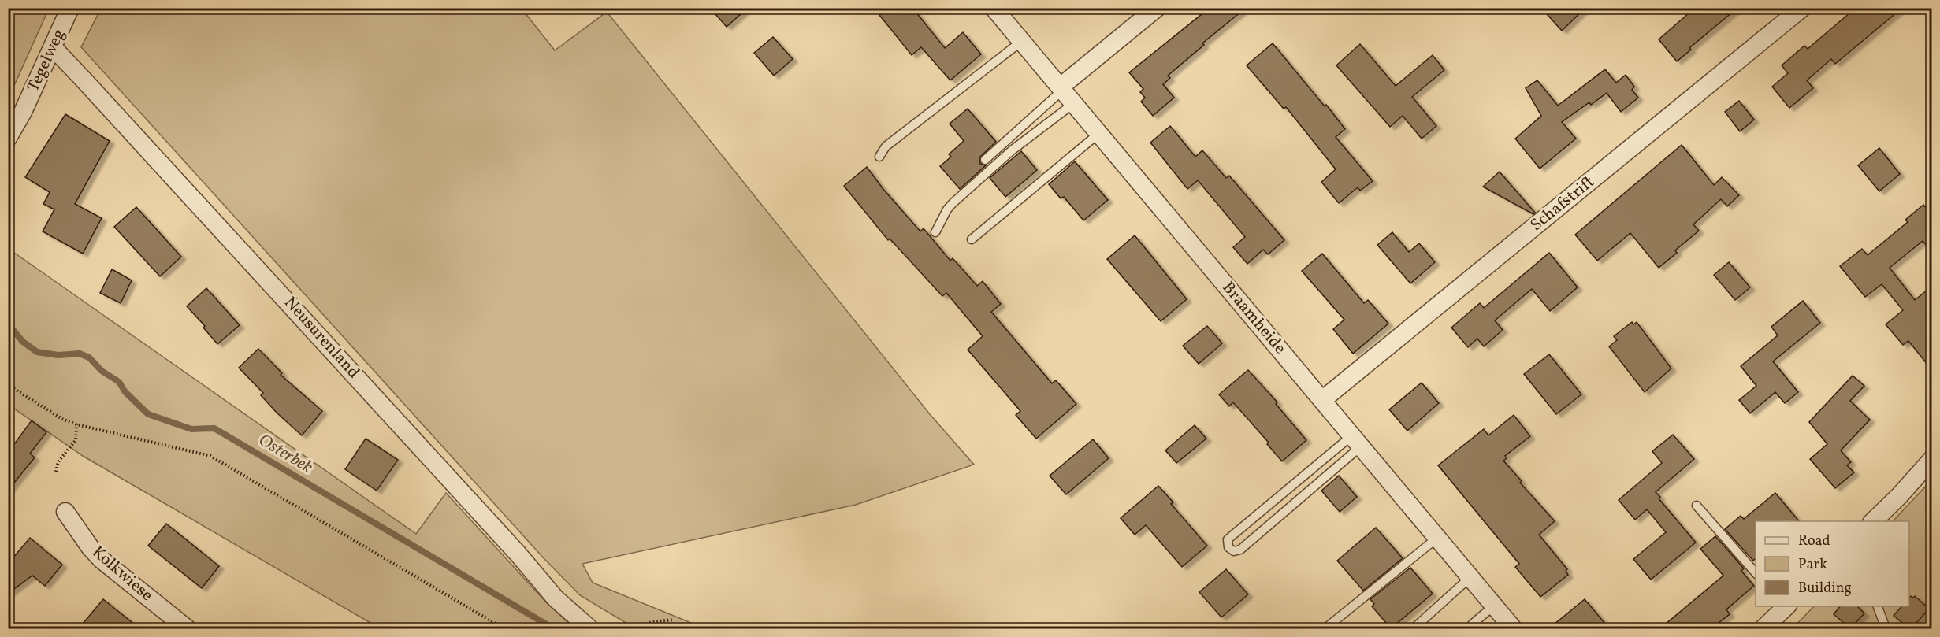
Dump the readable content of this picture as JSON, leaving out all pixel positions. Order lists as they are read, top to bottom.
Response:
{
  "streets": {
    "street": [
      "Tegelweg",
      "Schafstrift",
      "Braamheide",
      "Neusurenland",
      "Kolkwiese"
    ]
  },
  "crossings": [
    ["Tegelweg", "Neusurenland"],
    ["Schafstrift", "Braamheide"]
  ],
  "water": ["Osterbek"],
  "legend": ["Road", "Park", "Building"]
}
